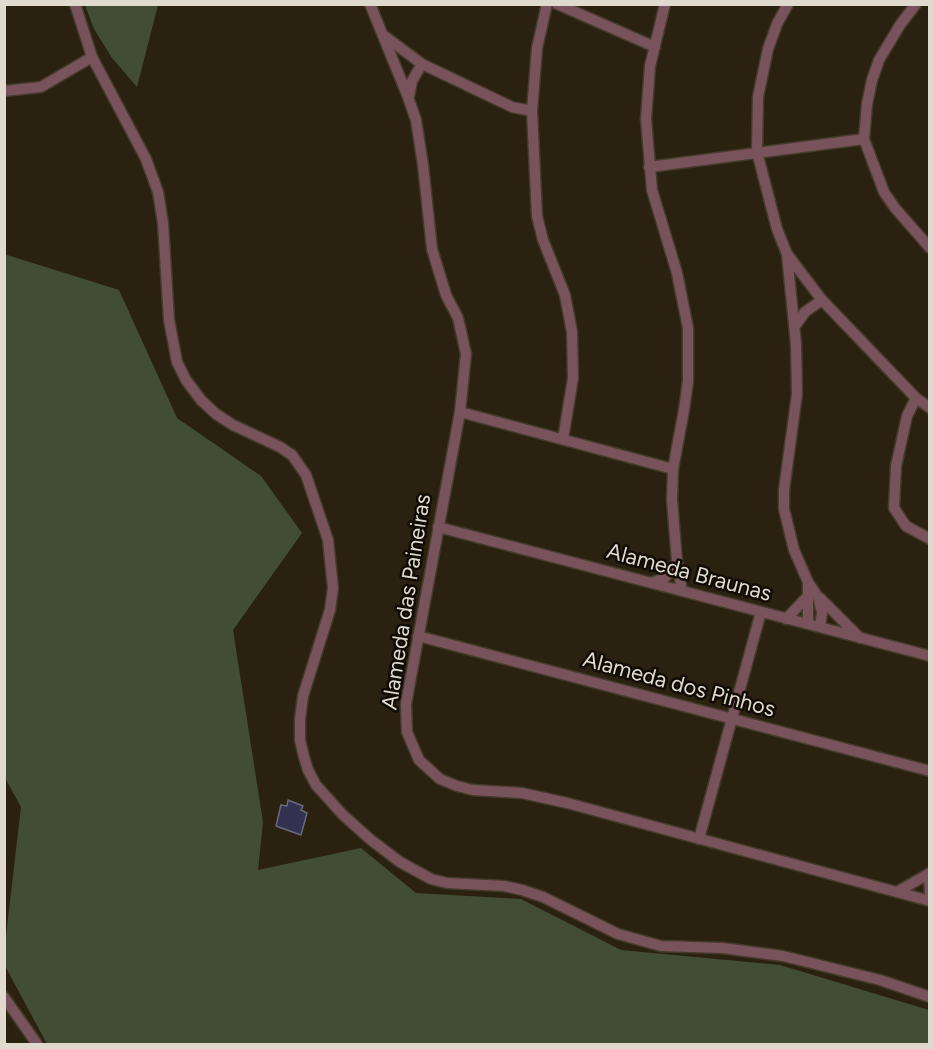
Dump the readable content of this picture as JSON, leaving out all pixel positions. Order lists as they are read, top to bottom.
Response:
{
  "streets": {
    "street": ["Alameda Braunas", "Alameda das Paineiras", "Alameda dos Pinhos"]
  },
  "crossings": [
    ["Alameda Braunas", "Alameda das Paineiras"],
    ["Alameda das Paineiras", "Alameda dos Pinhos"]
  ]
}
